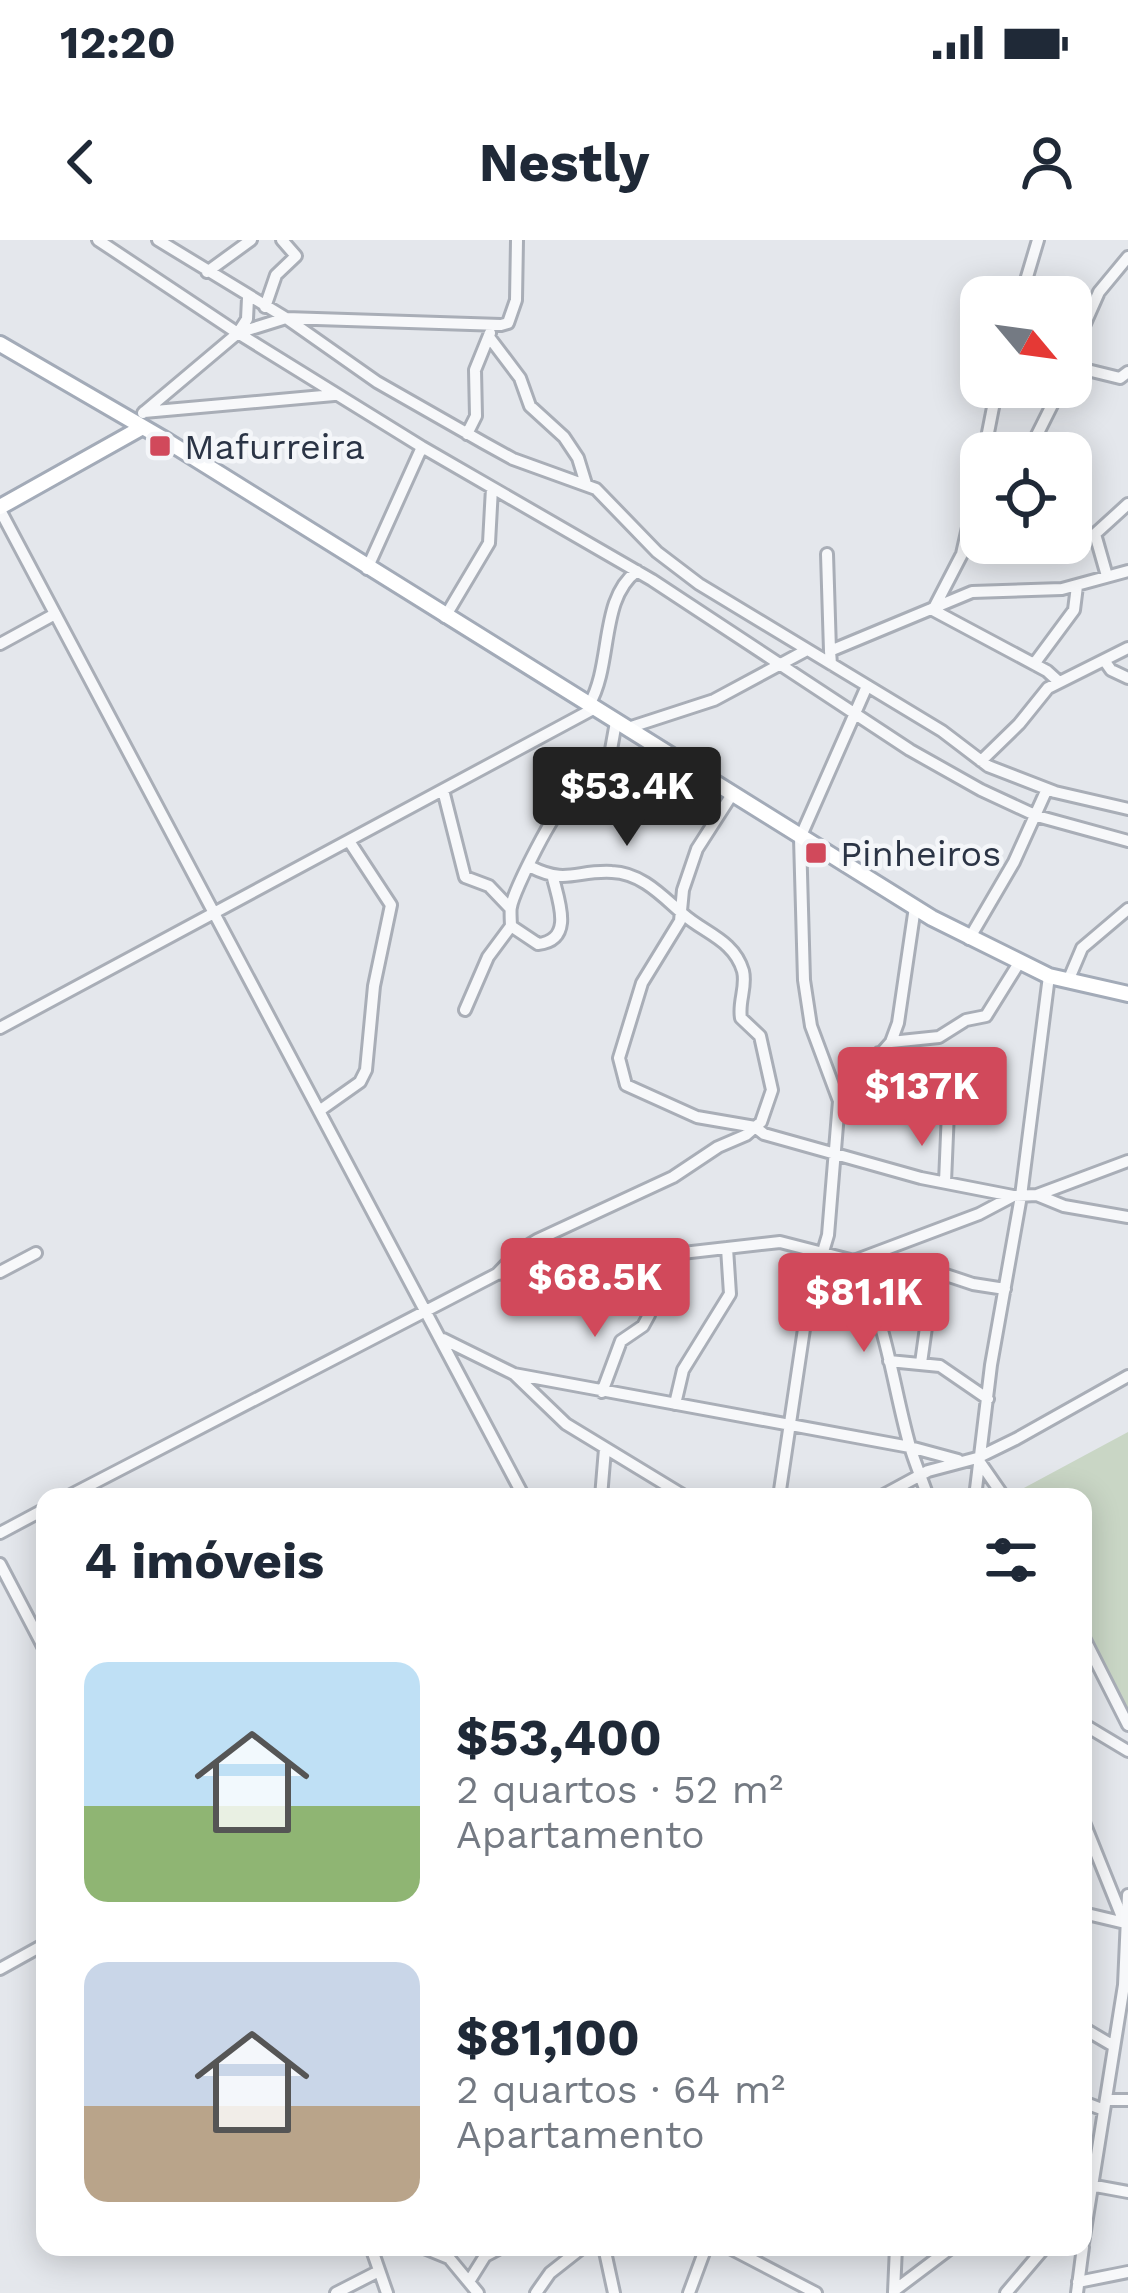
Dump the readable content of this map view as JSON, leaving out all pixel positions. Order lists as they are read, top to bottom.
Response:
{
  "places": {
    "transit": ["Mafurreira", "Pinheiros"]
  },
  "north": "bottom right",
  "page": {
    "status": "12:20",
    "header": "Nestly",
    "price": [
      "$53.4K",
      "$137K",
      "$68.5K",
      "$81.1K"
    ],
    "heading": "4 imóveis",
    "list": [
      {
        "name": "$53,400",
        "note": "2 quartos · 52 m² · Apartamento"
      },
      {
        "name": "$81,100",
        "note": "2 quartos · 64 m² · Apartamento"
      }
    ]
  }
}
